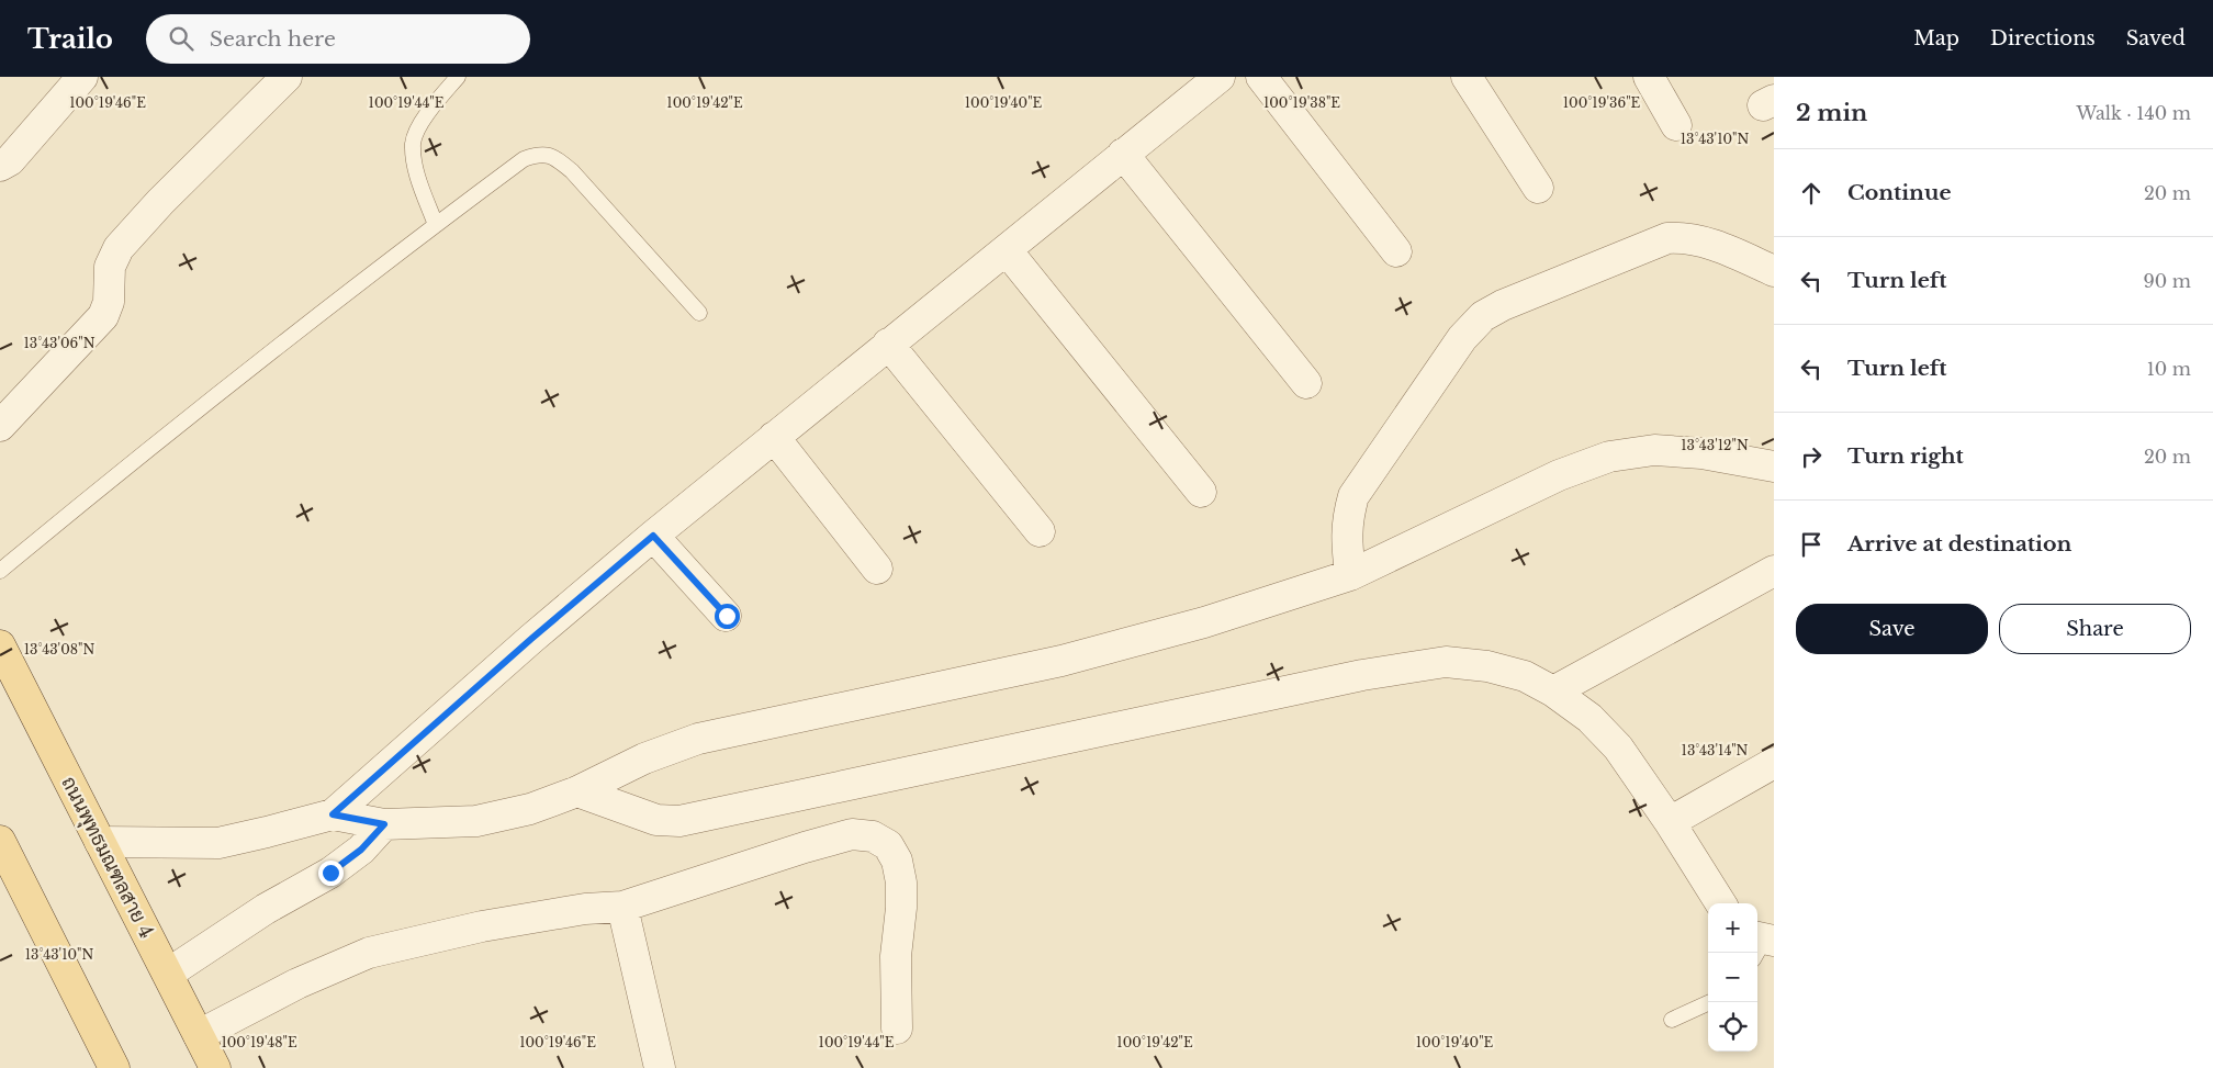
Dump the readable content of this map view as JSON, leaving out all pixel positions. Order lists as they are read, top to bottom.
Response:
{
  "streets": {
    "main road": ["ถนนพุทธมณฑลสาย 4"]
  },
  "page": {
    "header": "Trailo",
    "search": "Search here",
    "nav": ["Map", "Directions", "Saved"],
    "heading": ["2 min", "Walk · 140 m"],
    "list": [
      ["Continue", "20 m"],
      ["Turn left", "90 m"],
      ["Turn left", "10 m"],
      ["Turn right", "20 m"],
      "Arrive at destination"
    ],
    "buttons": ["Save", "Share"],
    "map_buttons": ["+", "−"]
  },
  "coordinates": [
    "100°19'46\"E",
    "100°19'44\"E",
    "100°19'42\"E",
    "100°19'40\"E",
    "100°19'38\"E",
    "100°19'36\"E",
    "13°43'10\"N",
    "13°43'06\"N",
    "13°43'12\"N",
    "13°43'08\"N",
    "13°43'14\"N",
    "100°19'48\"E"
  ]
}
